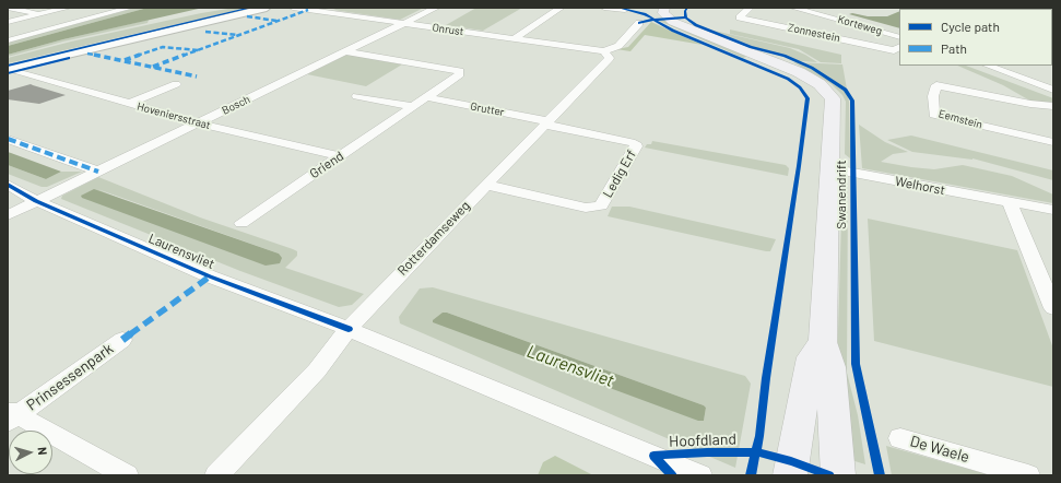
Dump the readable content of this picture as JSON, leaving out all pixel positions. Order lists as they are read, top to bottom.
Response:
{
  "streets": {
    "main road": ["Swanendrift"],
    "street": [
      "Korteweg",
      "Onrust",
      "Zonnestein",
      "Bosch",
      "Grutter",
      "Hoveniersstraat",
      "Eemstein",
      "Griend",
      "Ledig Erf",
      "Welhorst",
      "Rotterdamseweg",
      "Laurensvliet",
      "Prinsessenpark",
      "Hoofdland",
      "De Waele"
    ]
  },
  "crossings": [
    ["Onrust", "Bosch"],
    ["Onrust", "Rotterdamseweg"],
    ["Bosch", "Hoveniersstraat"],
    ["Bosch", "Griend"],
    ["Bosch", "Laurensvliet"],
    ["Grutter", "Griend"],
    ["Grutter", "Ledig Erf"],
    ["Grutter", "Rotterdamseweg"],
    ["Hoveniersstraat", "Griend"],
    ["Ledig Erf", "Rotterdamseweg"],
    ["Welhorst", "Swanendrift"],
    ["Rotterdamseweg", "Laurensvliet"],
    ["Rotterdamseweg", "Hoofdland"],
    ["Laurensvliet", "Hoofdland"]
  ],
  "water": ["Laurensvliet"],
  "legend": ["Cycle path", "Path"],
  "north": "right"
}
